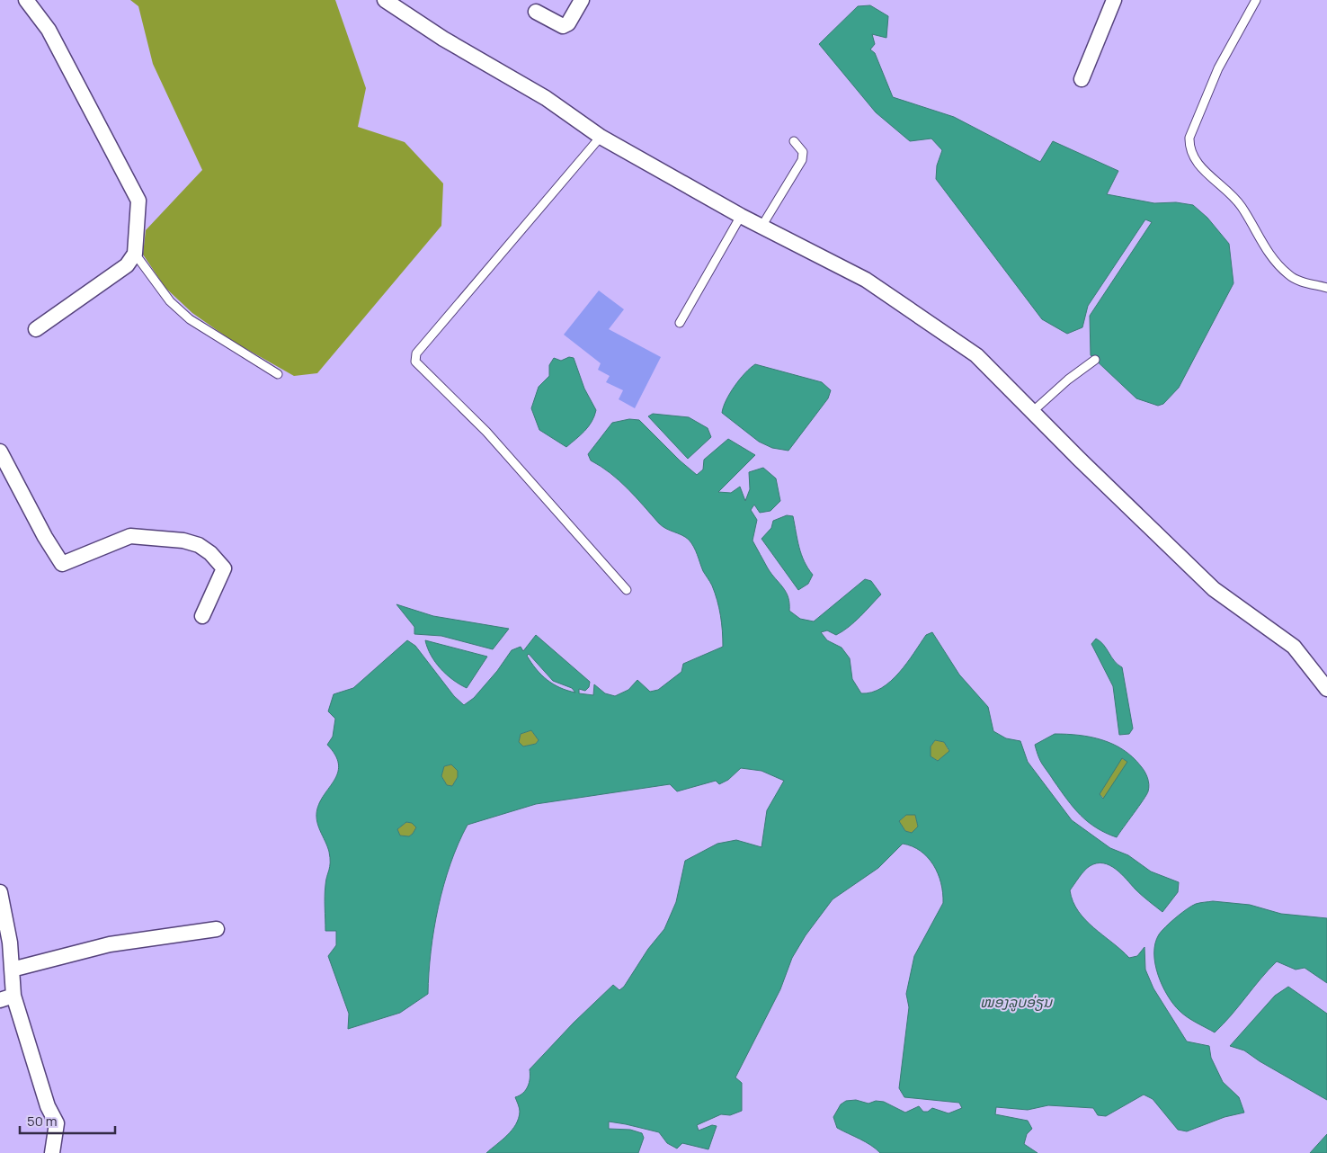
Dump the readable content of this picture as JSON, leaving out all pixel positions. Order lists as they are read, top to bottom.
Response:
{
  "water": ["ໜອງລູບອ່ຽນ"],
  "scale_bar": "50 m"
}
